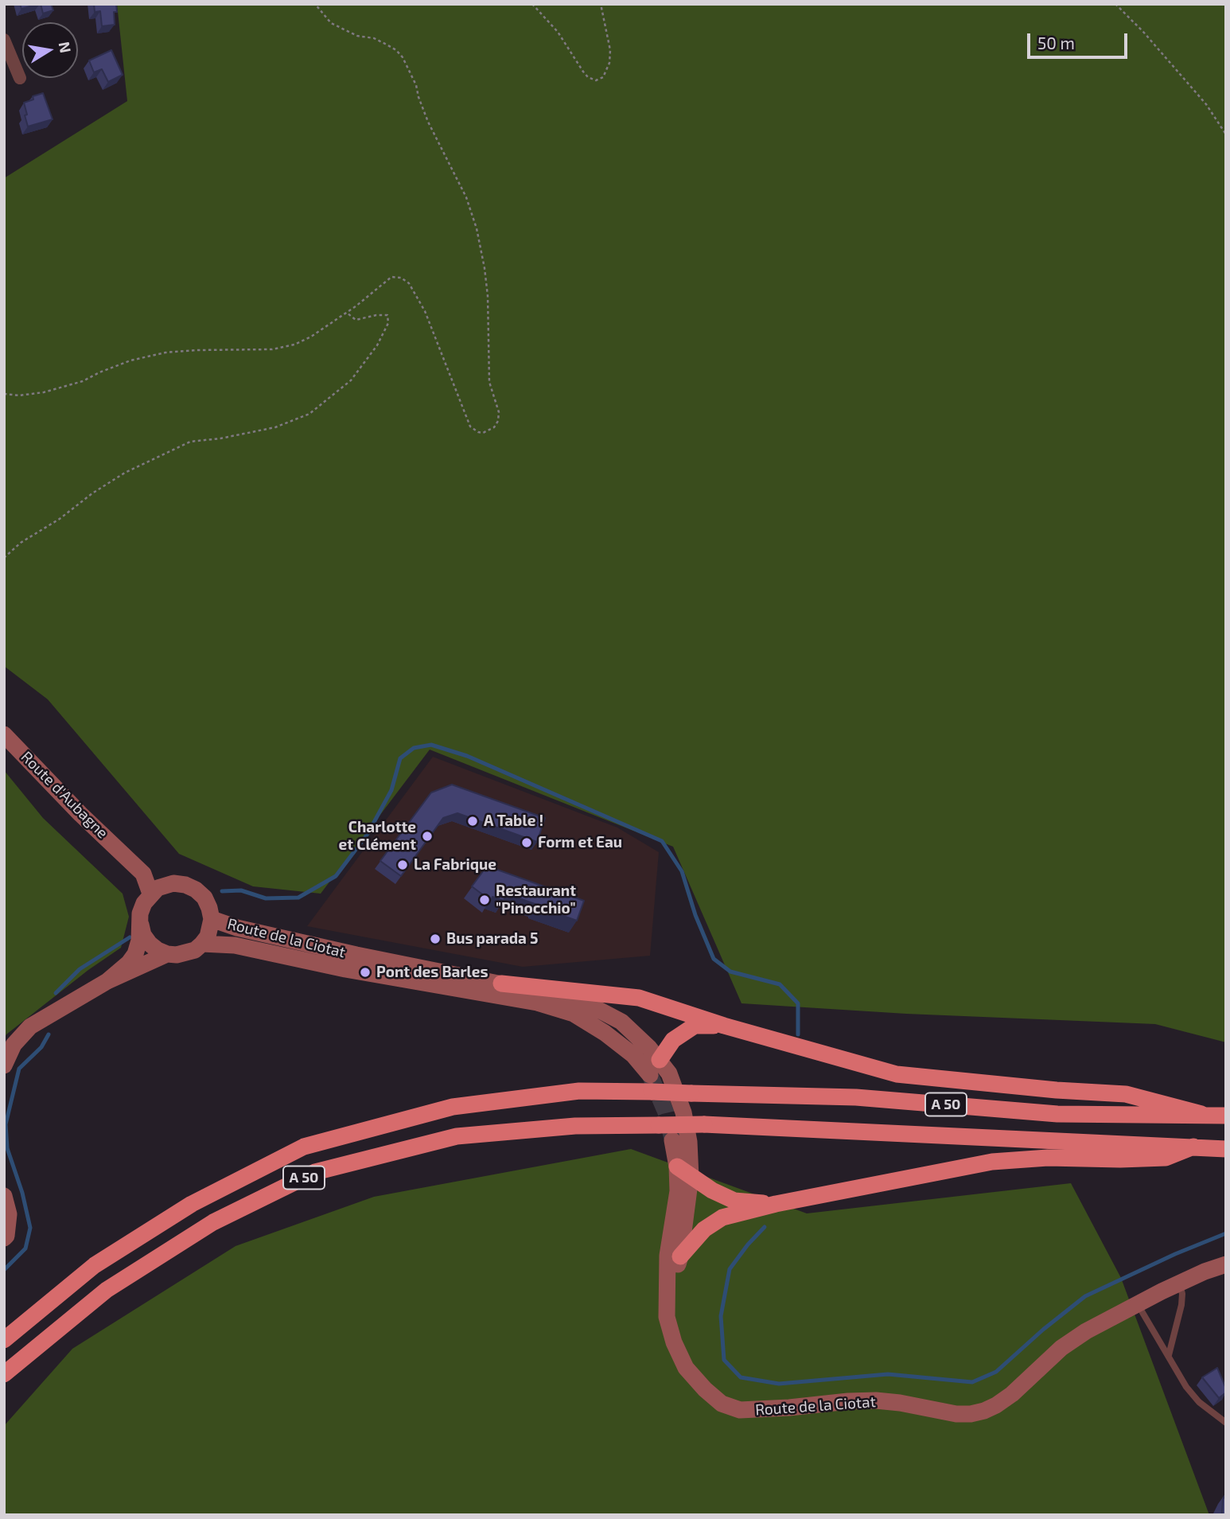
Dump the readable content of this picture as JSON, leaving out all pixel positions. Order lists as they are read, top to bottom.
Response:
{
  "streets": {
    "highway": ["A 50"],
    "main road": ["Route d'Aubagne", "Route de la Ciotat"]
  },
  "crossings": [
    ["Route d'Aubagne", "Route de la Ciotat"],
    ["Route de la Ciotat", "A 50"]
  ],
  "places": [
    "A Table !",
    "Charlotte et Clément",
    "Form et Eau",
    "La Fabrique",
    "Restaurant \"Pinocchio\"",
    "Bus parada 5",
    "Pont des Barles"
  ],
  "scale_bar": "50 m",
  "north": "right"
}
